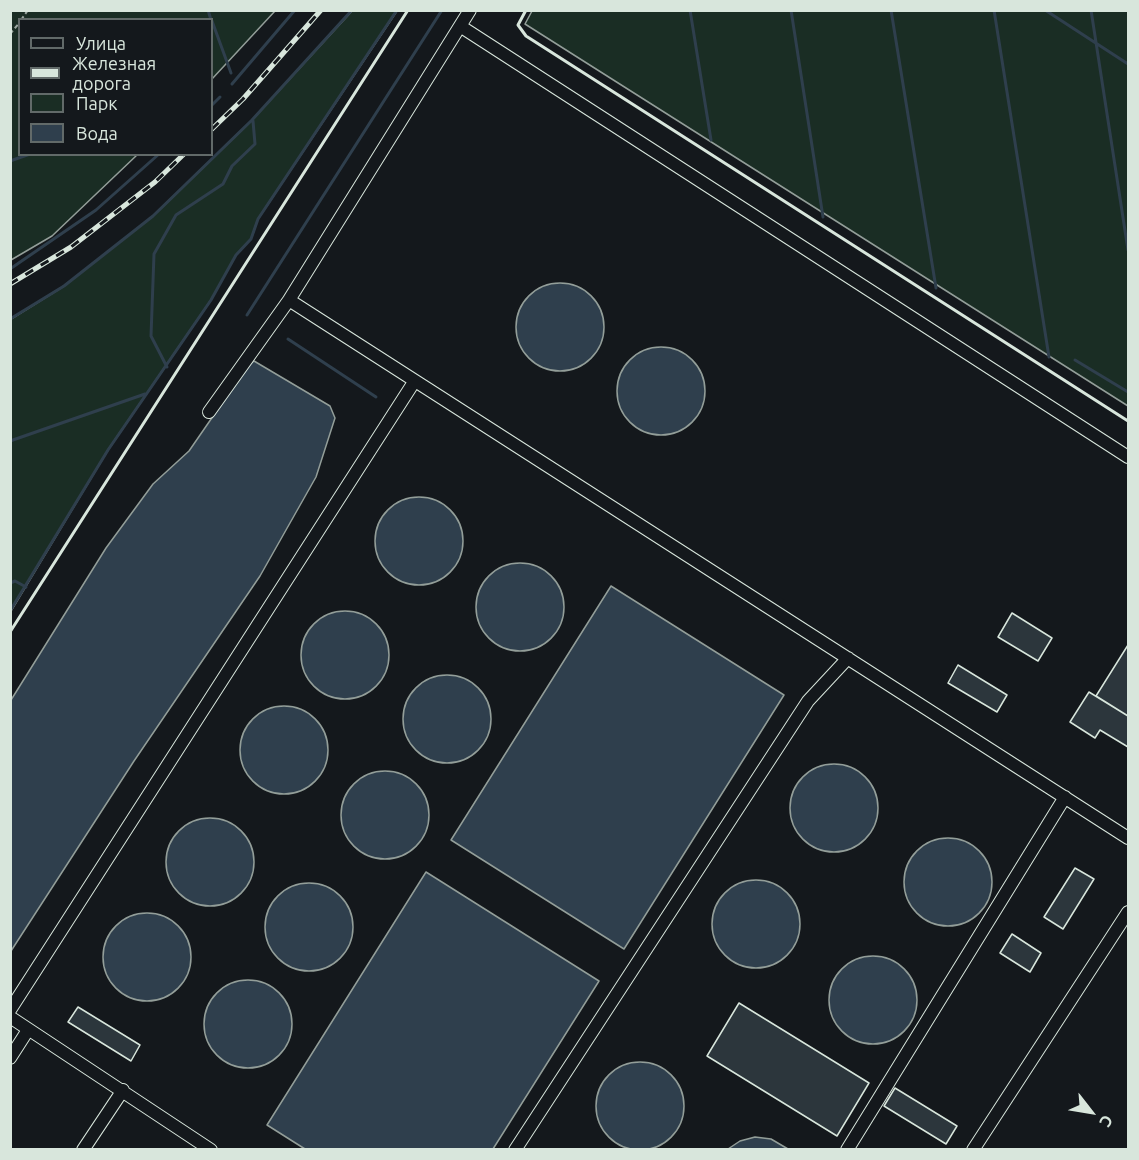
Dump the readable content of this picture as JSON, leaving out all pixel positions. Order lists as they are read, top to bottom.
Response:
{
  "legend": [
    "Улица",
    "Железная дорога",
    "Парк",
    "Вода"
  ],
  "north": "bottom right"
}
